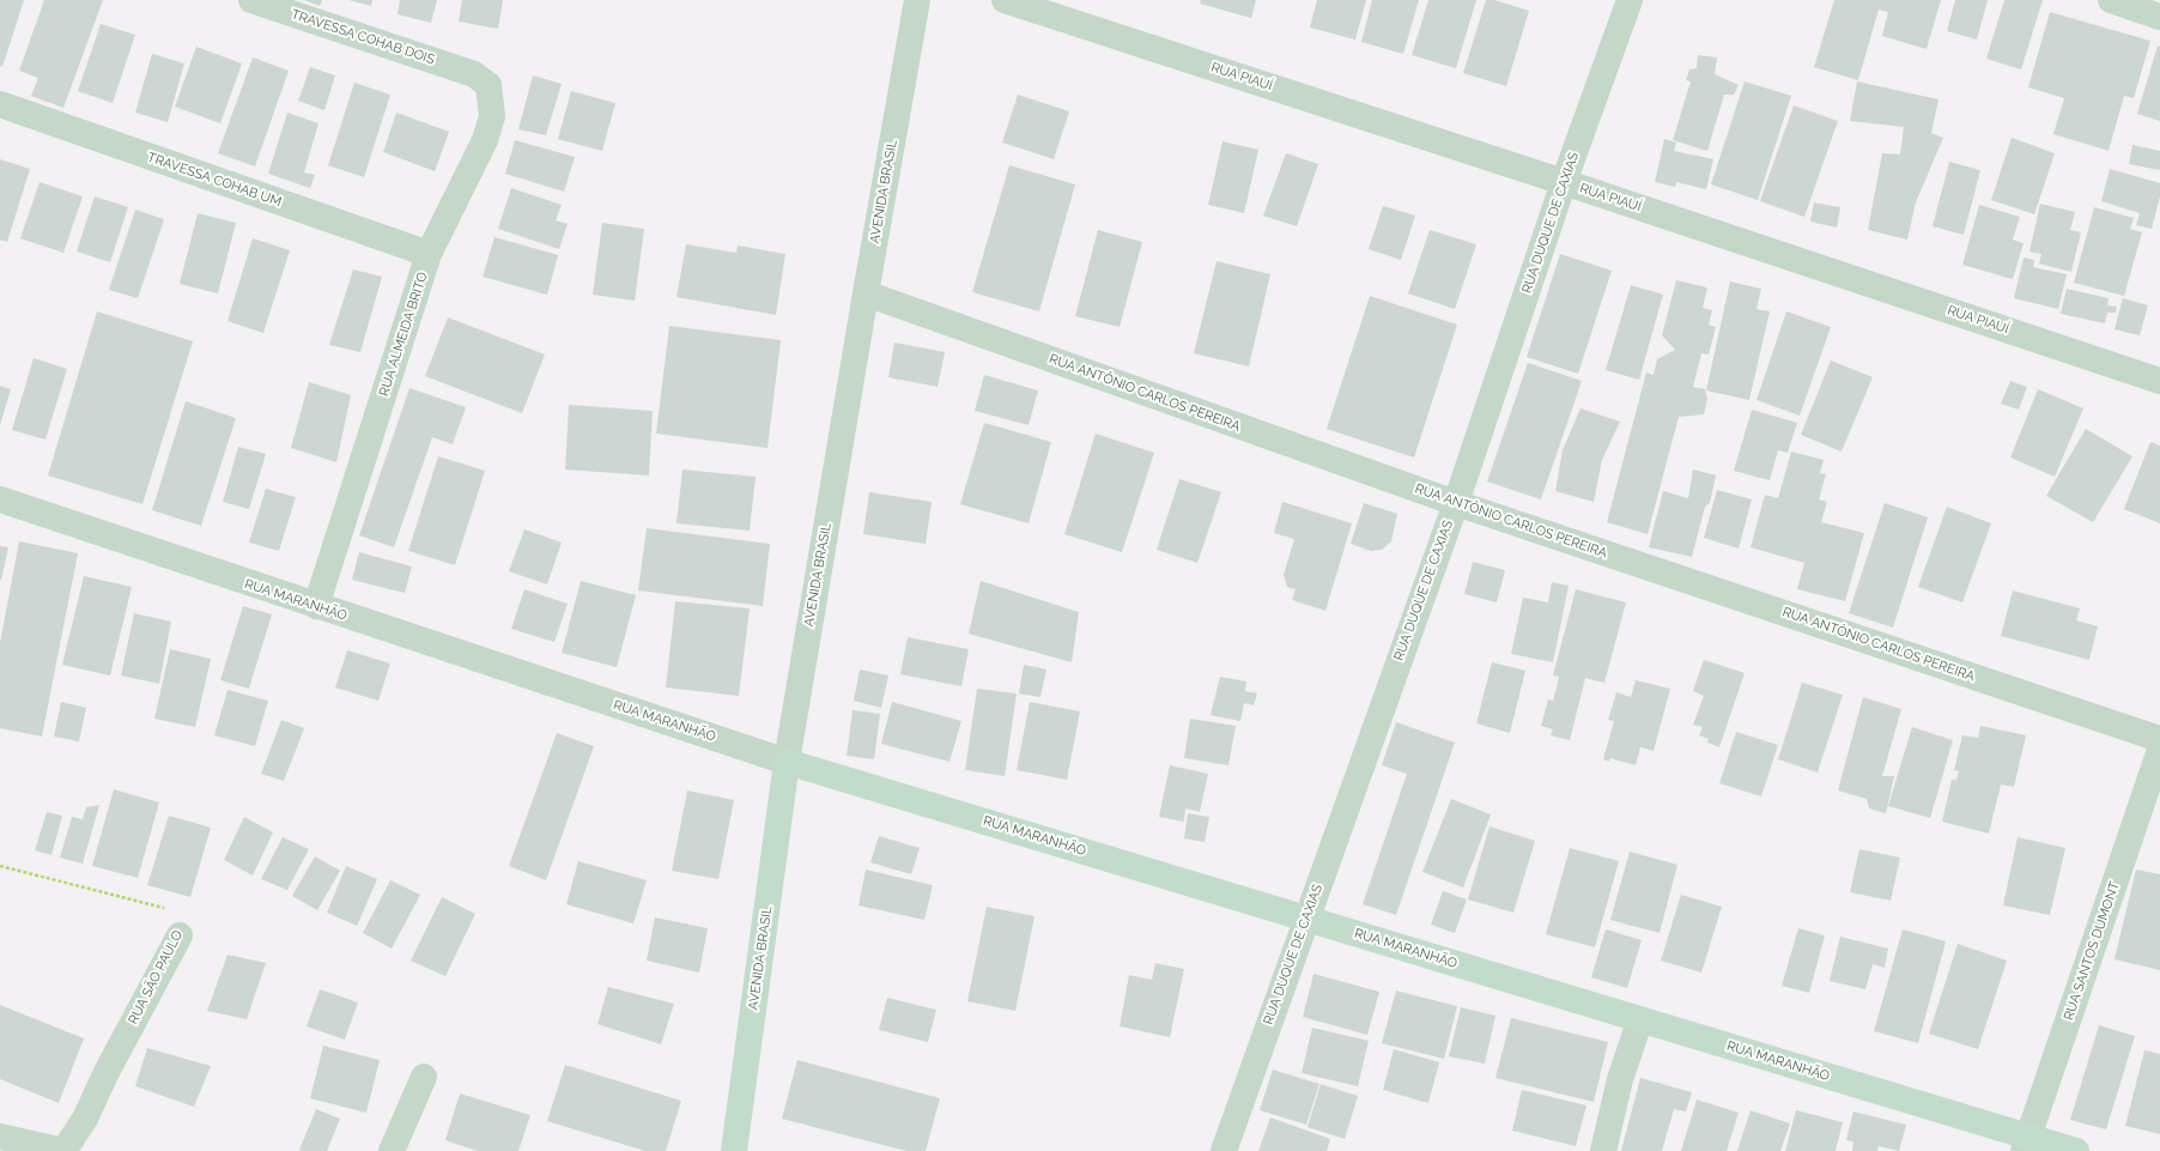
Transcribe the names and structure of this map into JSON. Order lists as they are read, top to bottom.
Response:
{
  "streets": {
    "street": [
      "TRAVESSA COHAB DOIS",
      "RUA PIAUÍ",
      "TRAVESSA COHAB UM",
      "AVENIDA BRASIL",
      "RUA DUQUE DE CAXIAS",
      "RUA ALMEIDA BRITO",
      "RUA ANTÔNIO CARLOS PEREIRA",
      "RUA MARANHÃO",
      "RUA SANTOS DUMONT",
      "RUA SÃO PAULO"
    ]
  },
  "crossings": [
    ["TRAVESSA COHAB DOIS", "RUA ALMEIDA BRITO"],
    ["RUA PIAUÍ", "RUA DUQUE DE CAXIAS"],
    ["TRAVESSA COHAB UM", "RUA ALMEIDA BRITO"],
    ["AVENIDA BRASIL", "RUA ANTÔNIO CARLOS PEREIRA"],
    ["AVENIDA BRASIL", "RUA MARANHÃO"],
    ["RUA DUQUE DE CAXIAS", "RUA ANTÔNIO CARLOS PEREIRA"],
    ["RUA DUQUE DE CAXIAS", "RUA MARANHÃO"],
    ["RUA ALMEIDA BRITO", "RUA MARANHÃO"],
    ["RUA MARANHÃO", "RUA SANTOS DUMONT"]
  ]
}
